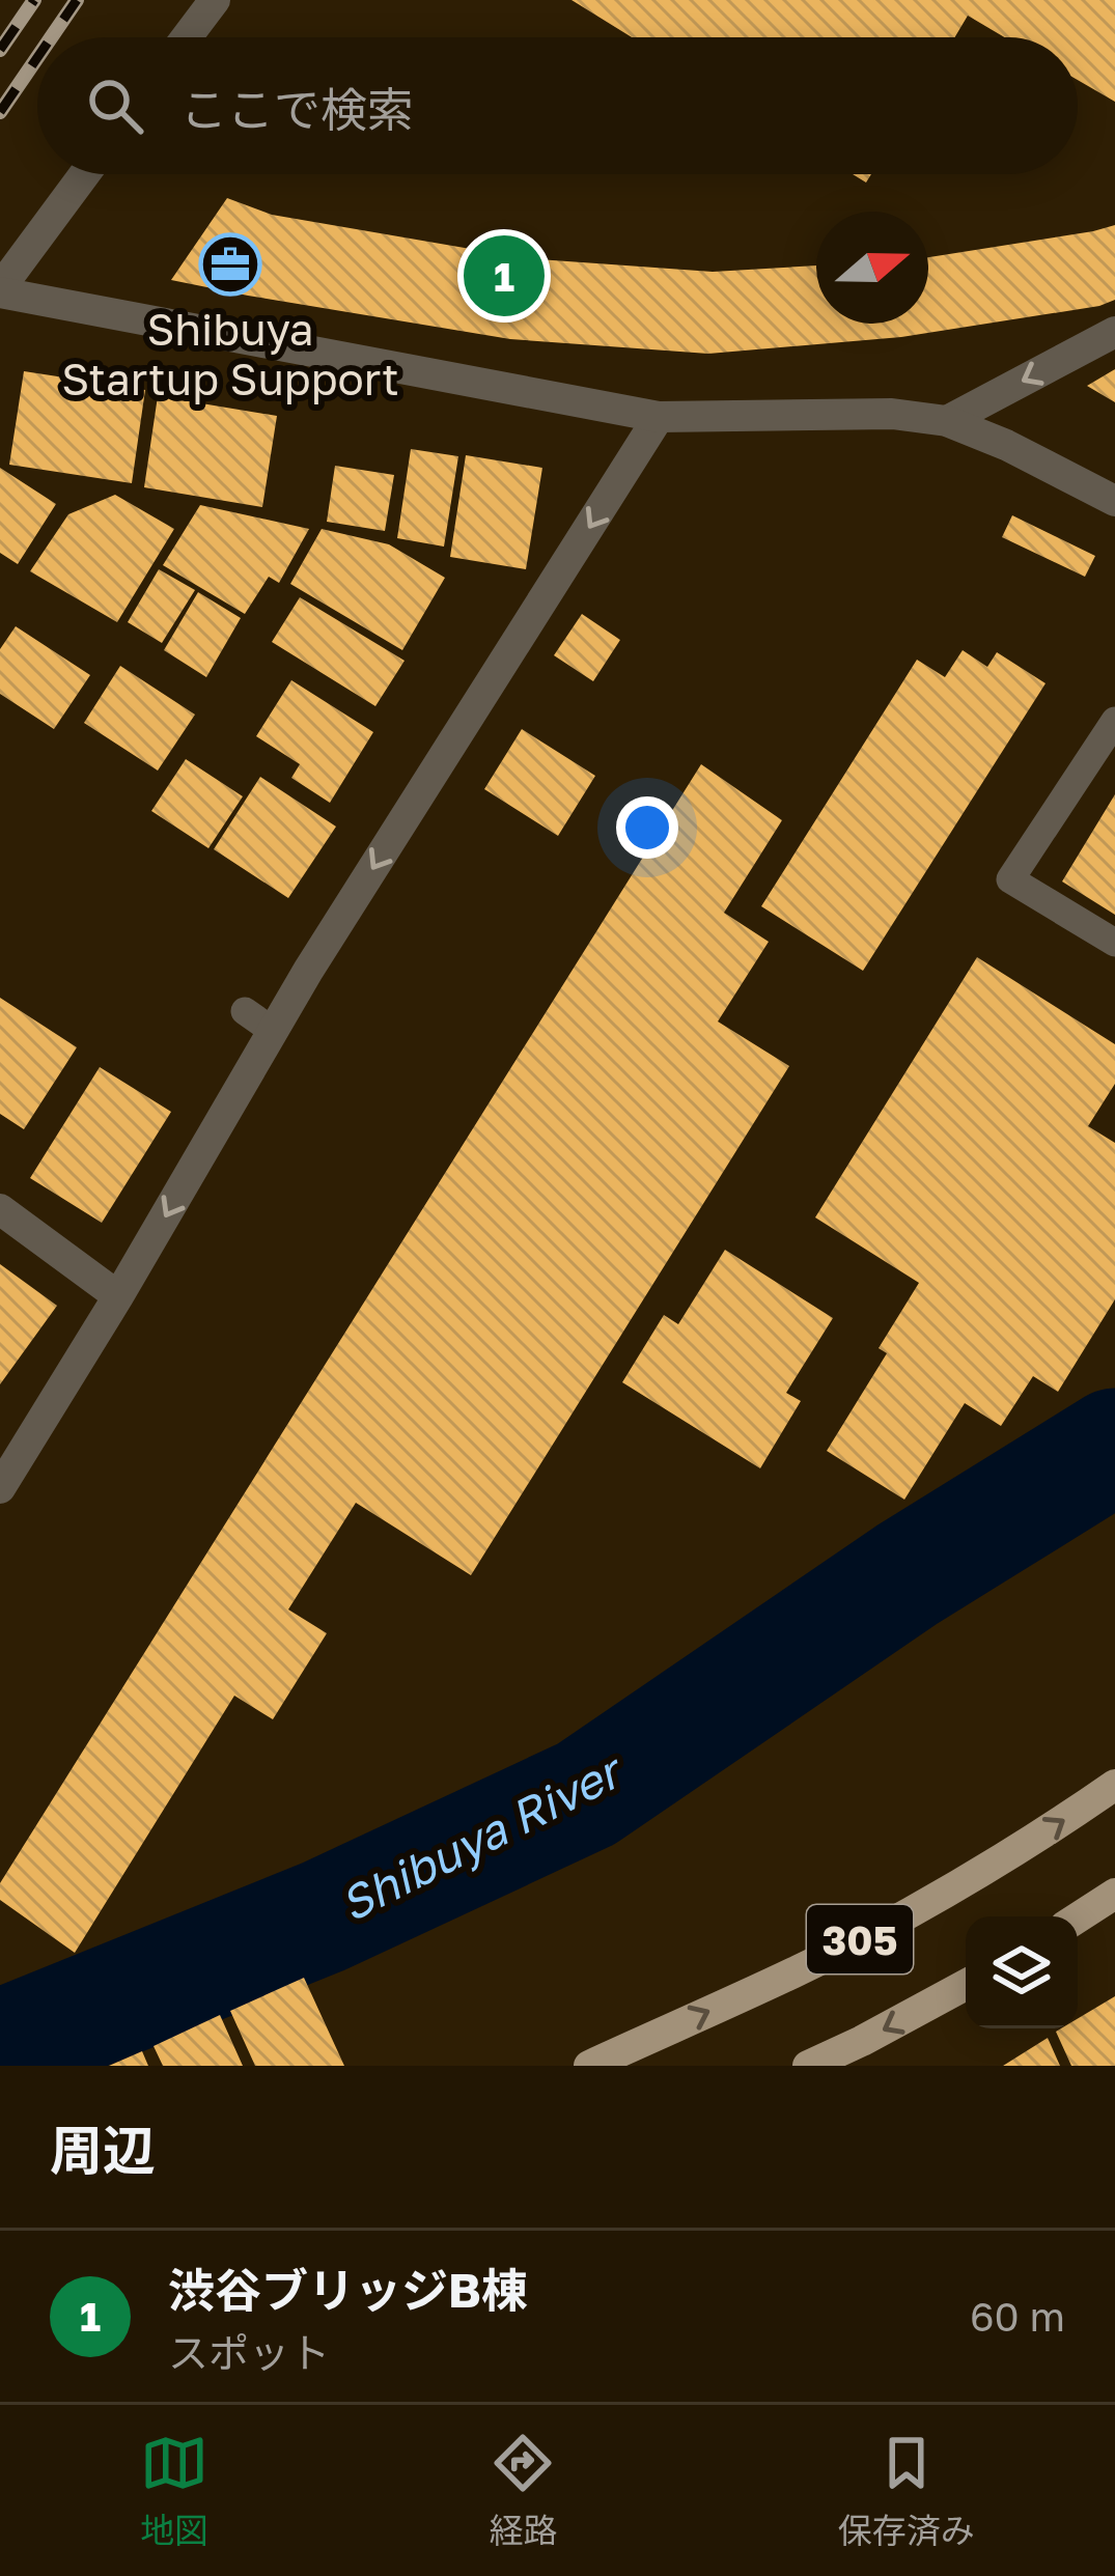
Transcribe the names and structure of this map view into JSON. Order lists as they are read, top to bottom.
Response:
{
  "streets": {
    "main road": ["305"]
  },
  "water": ["Shibuya River"],
  "places": {
    "office": ["Shibuya Startup Support"]
  },
  "north": "right",
  "page": {
    "search": "ここで検索",
    "pins": "1",
    "heading": "周辺",
    "list": [
      {
        "mark": "1",
        "name": "渋谷ブリッジB棟",
        "note": "スポット",
        "value": "60 m"
      }
    ],
    "nav": ["地図", "経路", "保存済み"]
  }
}
